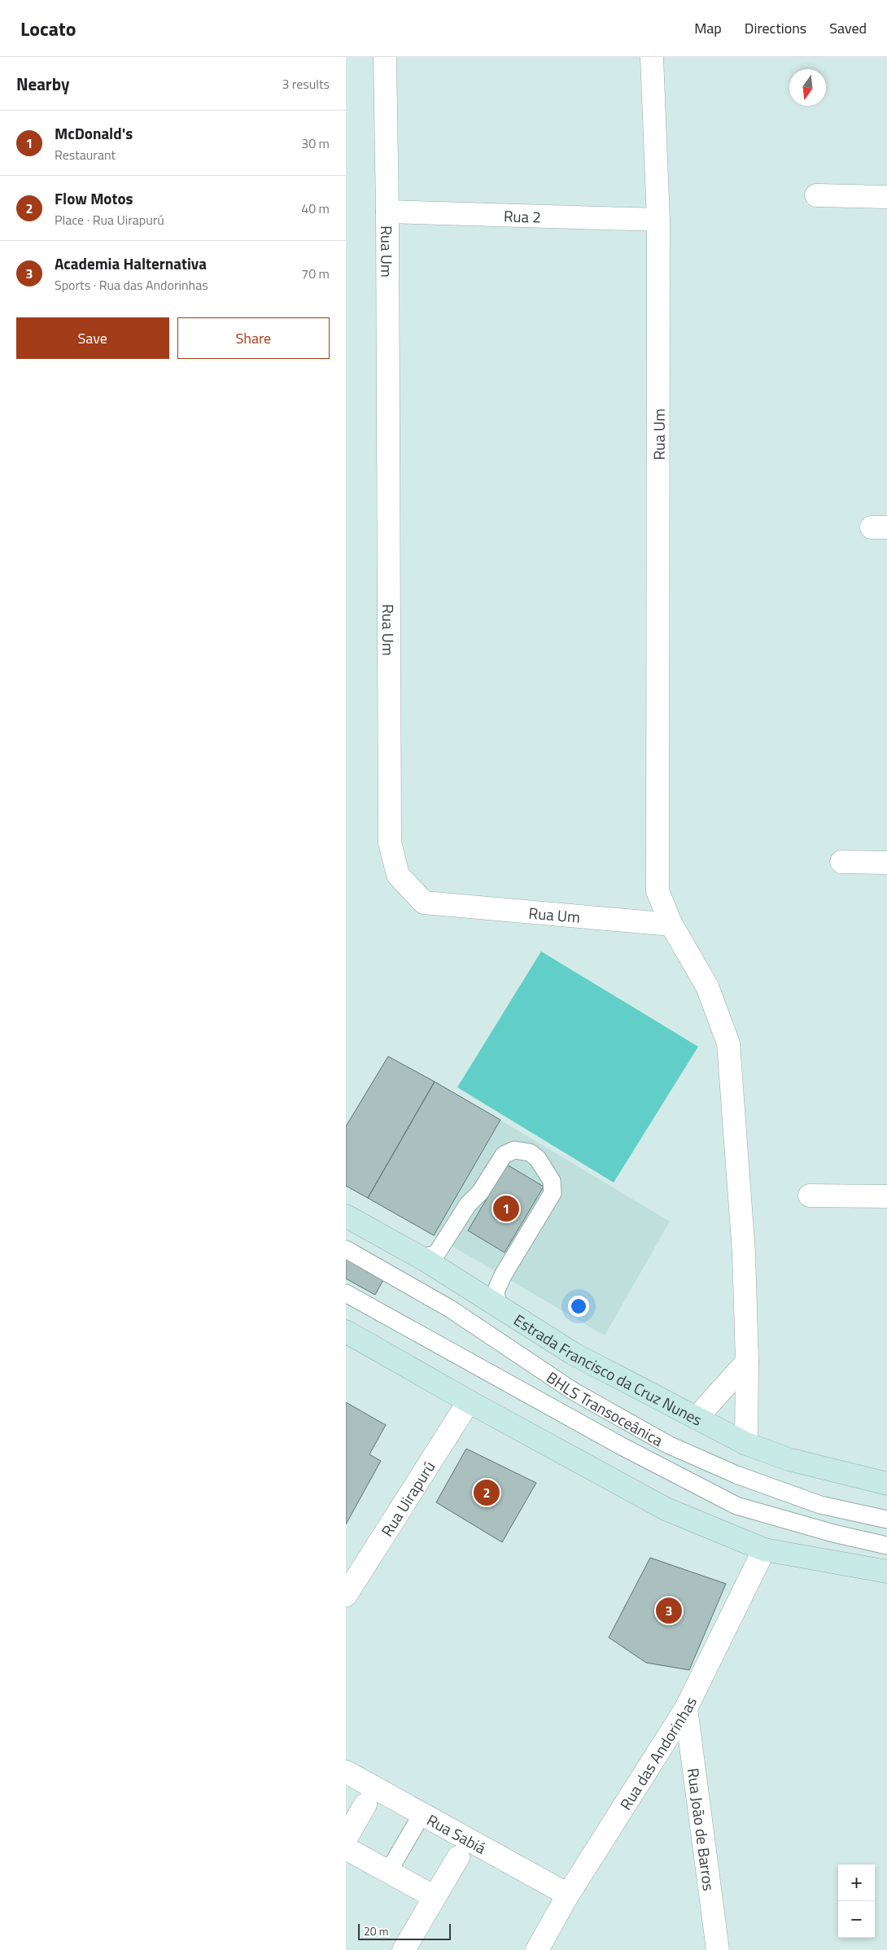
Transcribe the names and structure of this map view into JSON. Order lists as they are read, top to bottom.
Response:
{
  "streets": {
    "main road": ["Estrada Francisco da Cruz Nunes"],
    "street": [
      "Rua 2",
      "Rua Um",
      "Rua Uirapurú",
      "Rua das Andorinhas",
      "Rua João de Barros",
      "Rua Sabiá"
    ],
    "lane": ["BHLS Transoceânica"]
  },
  "crossings": [
    ["Rua 2", "Rua Um"],
    ["Rua das Andorinhas", "Rua João de Barros"],
    ["Rua das Andorinhas", "Rua Sabiá"]
  ],
  "scale_bar": "20 m",
  "north": "bottom",
  "page": {
    "header": "Locato",
    "nav": ["Map", "Directions", "Saved"],
    "heading": ["Nearby", "3 results"],
    "list": [
      {
        "mark": "1",
        "name": "McDonald's",
        "note": "Restaurant",
        "value": "30 m"
      },
      {
        "mark": "2",
        "name": "Flow Motos",
        "note": "Place · Rua Uirapurú",
        "value": "40 m"
      },
      {
        "mark": "3",
        "name": "Academia Halternativa",
        "note": "Sports · Rua das Andorinhas",
        "value": "70 m"
      }
    ],
    "buttons": ["Save", "Share"],
    "pins": ["1", "2", "3"],
    "map_buttons": ["+", "−"],
    "scale": "20 m"
  }
}
